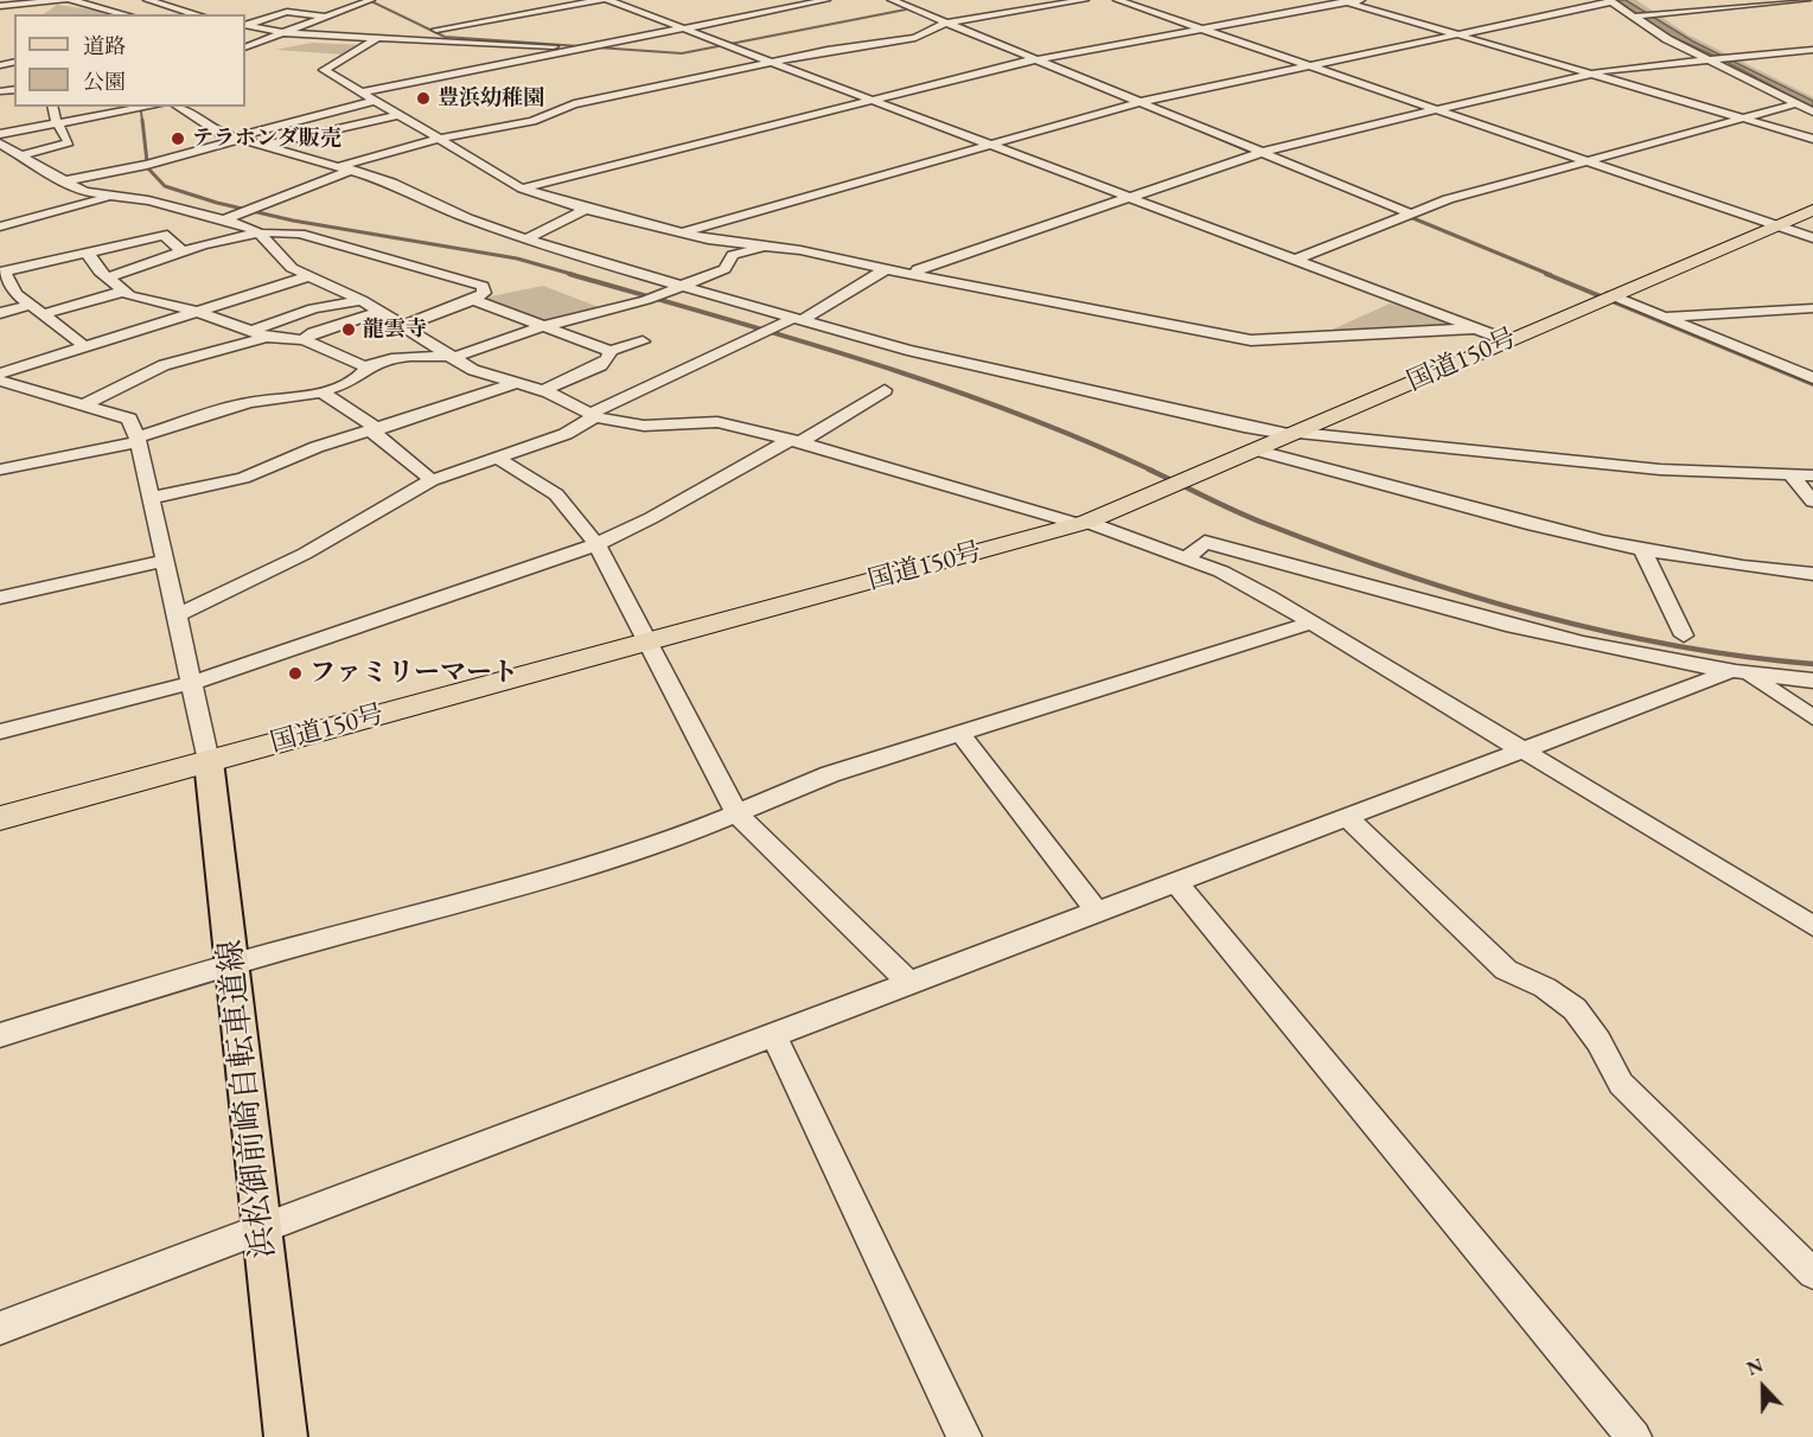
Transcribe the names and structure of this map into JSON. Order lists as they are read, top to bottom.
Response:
{
  "streets": {
    "highway": ["国道150号"],
    "main road": ["浜松御前崎自転車道線"]
  },
  "crossings": [
    ["国道150号", "浜松御前崎自転車道線"]
  ],
  "places": [
    "豊浜幼稚園",
    "テラホンダ販売",
    "龍雲寺",
    "ファミリーマート"
  ],
  "legend": ["道路", "公園"],
  "north": "top"
}
